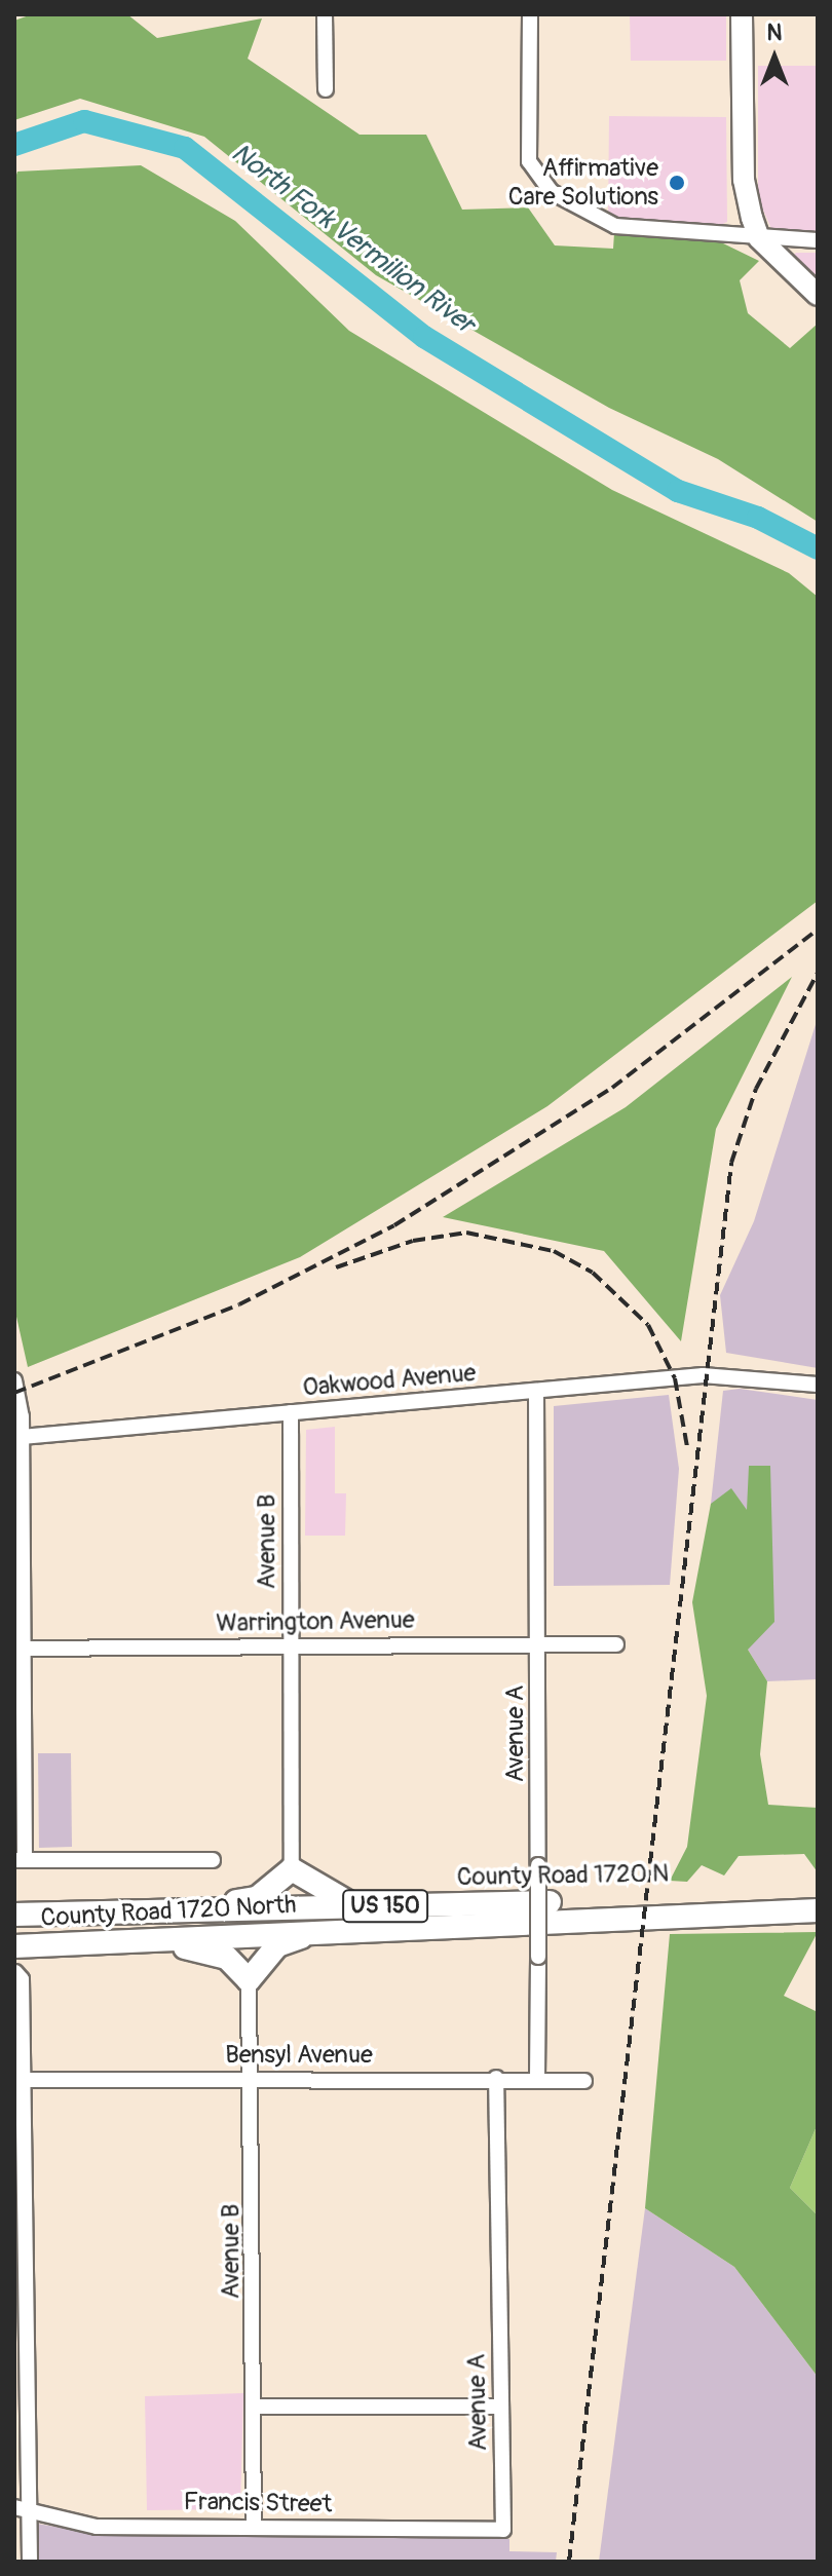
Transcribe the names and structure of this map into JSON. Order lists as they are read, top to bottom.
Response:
{
  "streets": {
    "main road": ["County Road 1720 N", "US 150", "County Road 1720 North"],
    "street": [
      "Oakwood Avenue",
      "Avenue B",
      "Warrington Avenue",
      "Avenue A",
      "Bensyl Avenue",
      "Francis Street"
    ]
  },
  "crossings": [
    ["Oakwood Avenue", "Avenue B"],
    ["Oakwood Avenue", "Avenue A"],
    ["Avenue B", "Warrington Avenue"],
    ["Avenue B", "Bensyl Avenue"],
    ["Avenue B", "Francis Street"],
    ["Warrington Avenue", "Avenue A"],
    ["Avenue A", "Bensyl Avenue"],
    ["Avenue A", "Francis Street"],
    ["County Road 1720 N", "County Road 1720 North"]
  ],
  "water": ["North Fork Vermilion River"],
  "places": ["Affirmative Care Solutions"],
  "north": "top"
}
